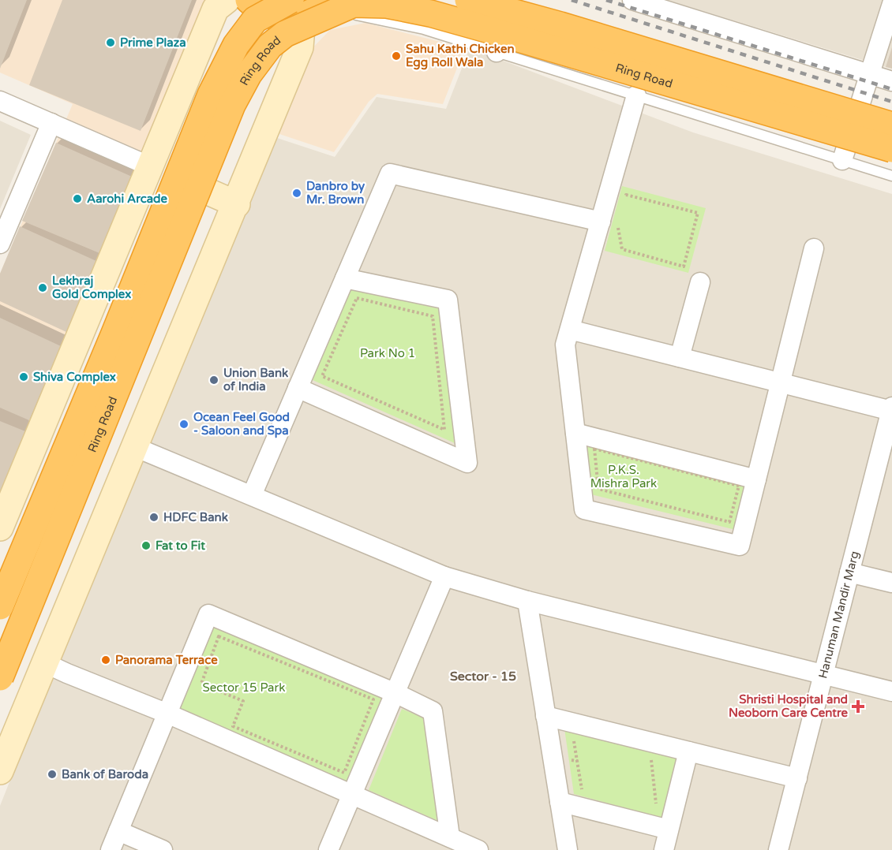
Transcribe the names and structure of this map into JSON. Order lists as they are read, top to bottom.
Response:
{
  "streets": {
    "highway": ["Ring Road"],
    "street": ["Hanuman Mandir Marg"]
  },
  "districts": ["Sector - 15"],
  "parks": ["Park No 1", "P.K.S. Mishra Park", "Sector 15 Park"],
  "places": {
    "other": [
      "Prime Plaza",
      "Sahu Kathi Chicken Egg Roll Wala",
      "Danbro by Mr. Brown",
      "Aarohi Arcade",
      "Lekhraj Gold Complex",
      "Shiva Complex",
      "Union Bank of India",
      "Ocean Feel Good - Saloon and Spa",
      "HDFC Bank",
      "Fat to Fit",
      "Panorama Terrace",
      "Bank of Baroda"
    ],
    "health": ["Shristi Hospital and Neoborn Care Centre"]
  }
}
